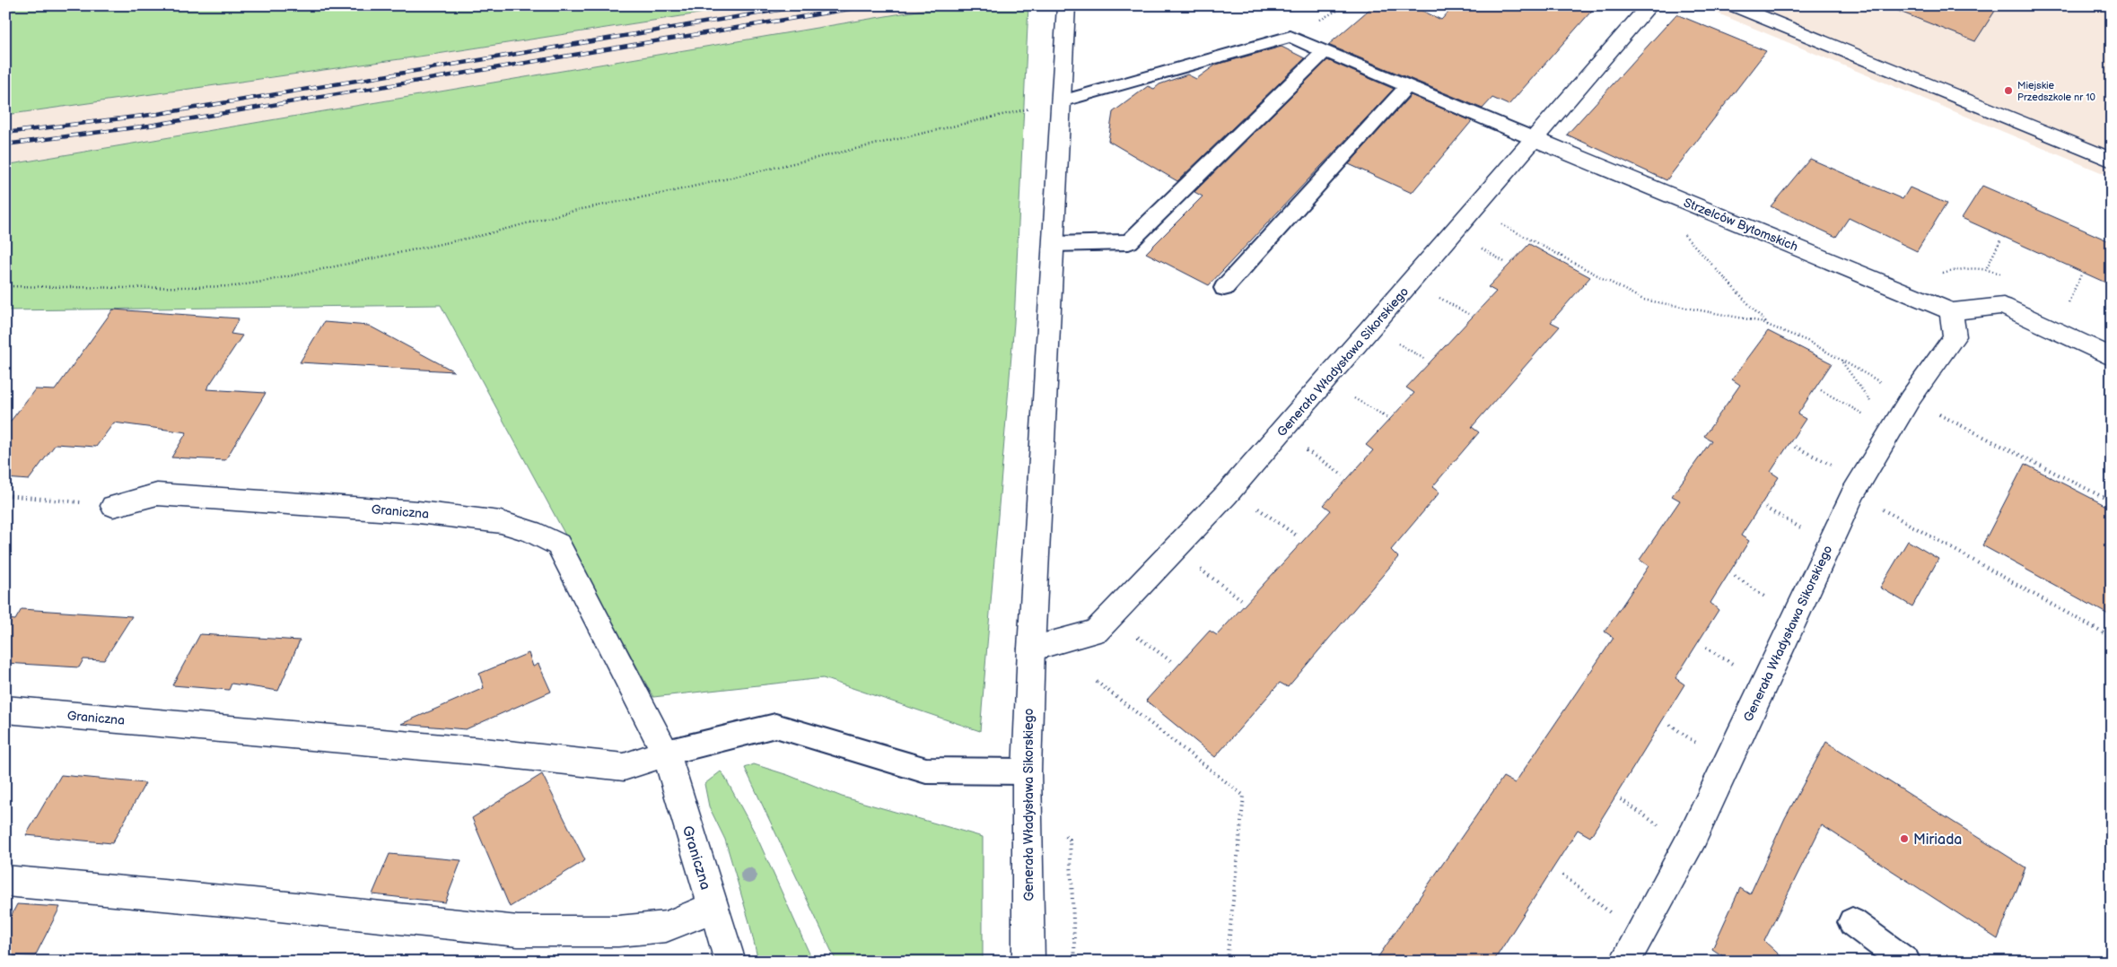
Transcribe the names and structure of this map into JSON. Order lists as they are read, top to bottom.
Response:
{
  "streets": {
    "street": ["Strzelców Bytomskich", "Generała Władysława Sikorskiego", "Graniczna"]
  },
  "crossings": [
    ["Strzelców Bytomskich", "Generała Władysława Sikorskiego"]
  ],
  "places": ["Miejskie Przedszkole nr 10", "Miriada"]
}
